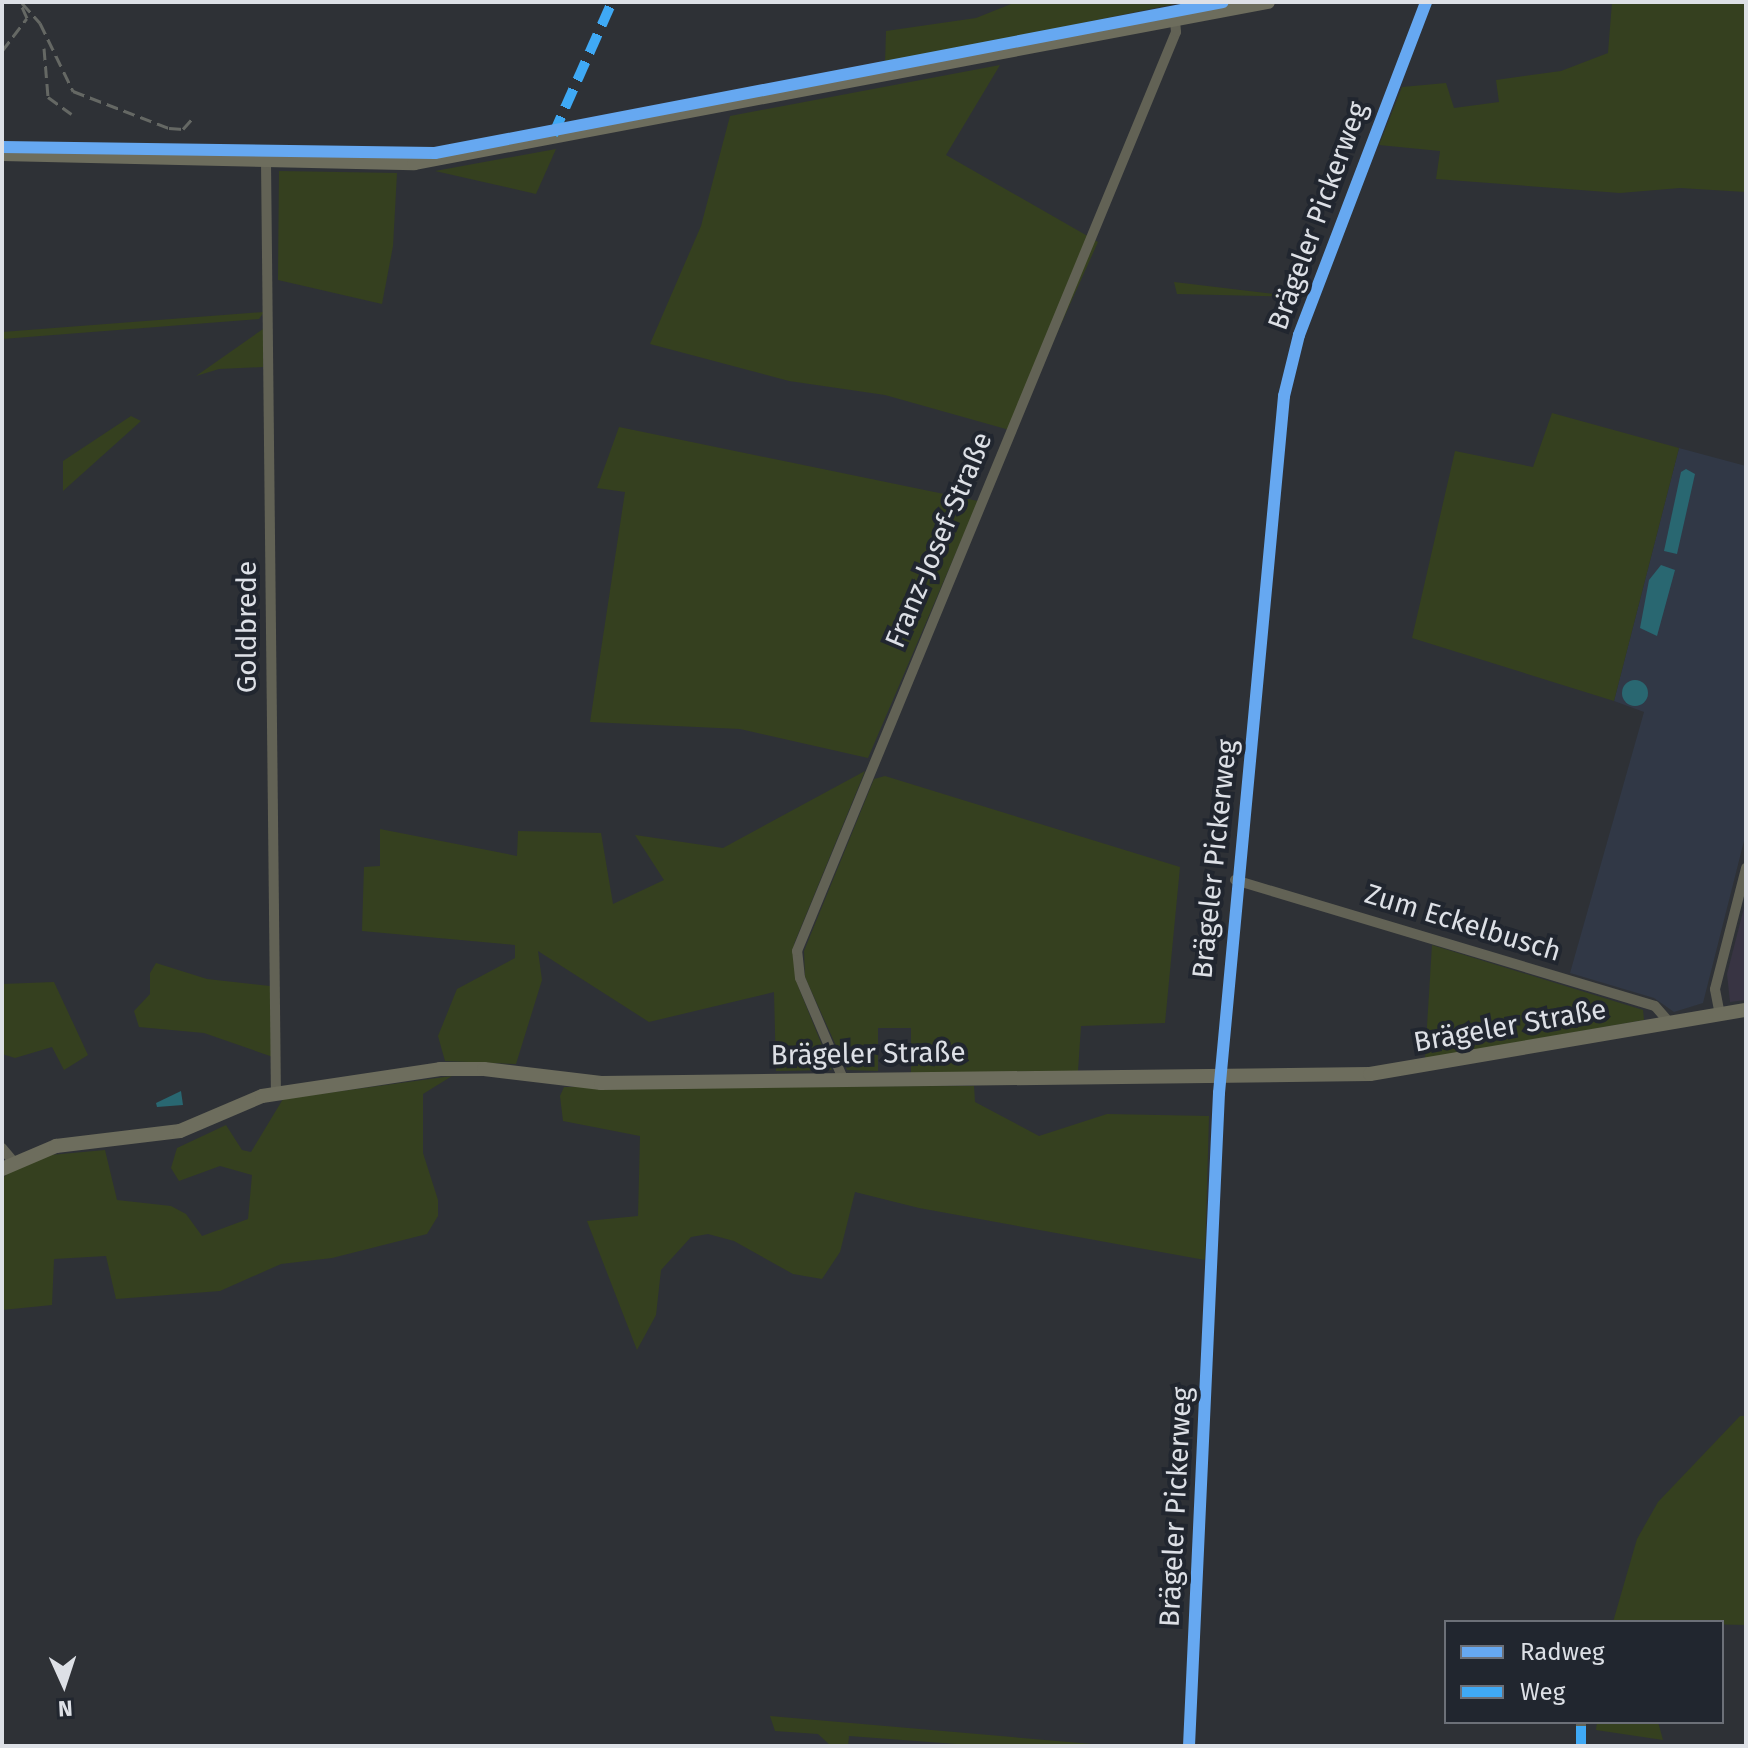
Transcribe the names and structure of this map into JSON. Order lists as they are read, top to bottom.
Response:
{
  "streets": {
    "street": [
      "Brägeler Pickerweg",
      "Franz-Josef-Straße",
      "Goldbrede",
      "Zum Eckelbusch",
      "Brägeler Straße"
    ]
  },
  "crossings": [
    ["Brägeler Pickerweg", "Zum Eckelbusch"],
    ["Brägeler Pickerweg", "Brägeler Straße"],
    ["Franz-Josef-Straße", "Brägeler Straße"],
    ["Goldbrede", "Brägeler Straße"],
    ["Zum Eckelbusch", "Brägeler Straße"]
  ],
  "legend": ["Radweg", "Weg"],
  "north": "bottom"
}
